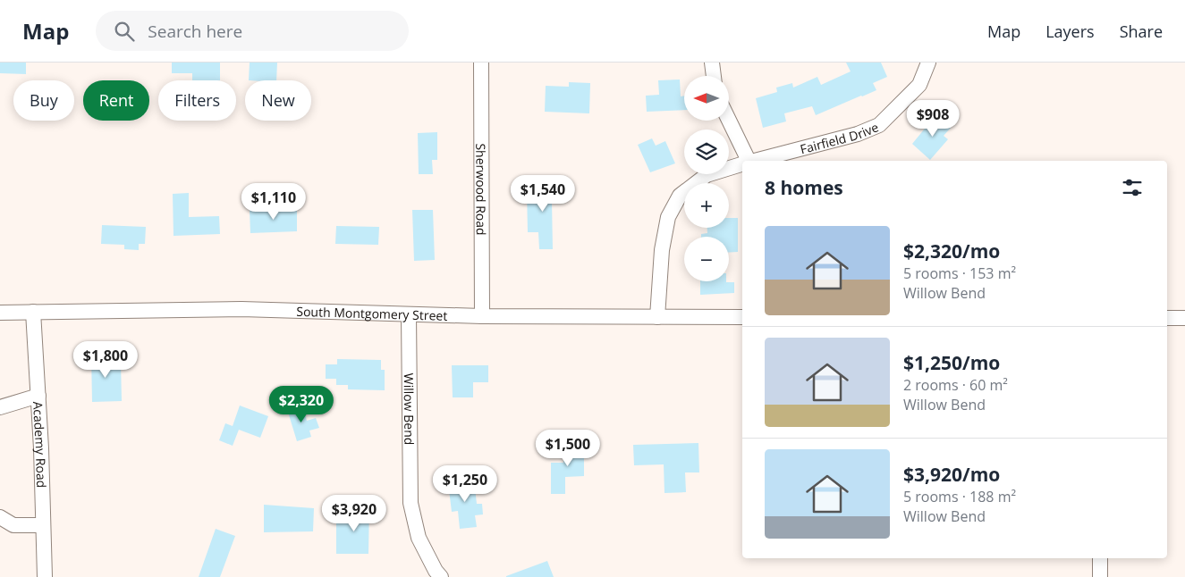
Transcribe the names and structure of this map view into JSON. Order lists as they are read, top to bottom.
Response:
{
  "streets": {
    "street": [
      "Fairfield Drive",
      "Sherwood Road",
      "South Montgomery Street",
      "Willow Bend",
      "Academy Road"
    ]
  },
  "crossings": [
    ["Fairfield Drive", "South Montgomery Street"],
    ["Sherwood Road", "South Montgomery Street"],
    ["South Montgomery Street", "Willow Bend"],
    ["South Montgomery Street", "Academy Road"]
  ],
  "north": "left",
  "page": {
    "header": "Map",
    "search": "Search here",
    "nav": ["Map", "Layers", "Share"],
    "map_buttons": ["+", "−"],
    "chip": [
      "Buy",
      "Rent",
      "Filters",
      "New"
    ],
    "price": [
      "$908",
      "$1,540",
      "$1,110",
      "$1,800",
      "$2,320",
      "$1,500",
      "$1,250",
      "$3,920"
    ],
    "heading": "8 homes",
    "list": [
      {
        "name": "$2,320/mo",
        "note": "5 rooms · 153 m² · Willow Bend"
      },
      {
        "name": "$1,250/mo",
        "note": "2 rooms · 60 m² · Willow Bend"
      },
      {
        "name": "$3,920/mo",
        "note": "5 rooms · 188 m² · Willow Bend"
      }
    ]
  }
}
